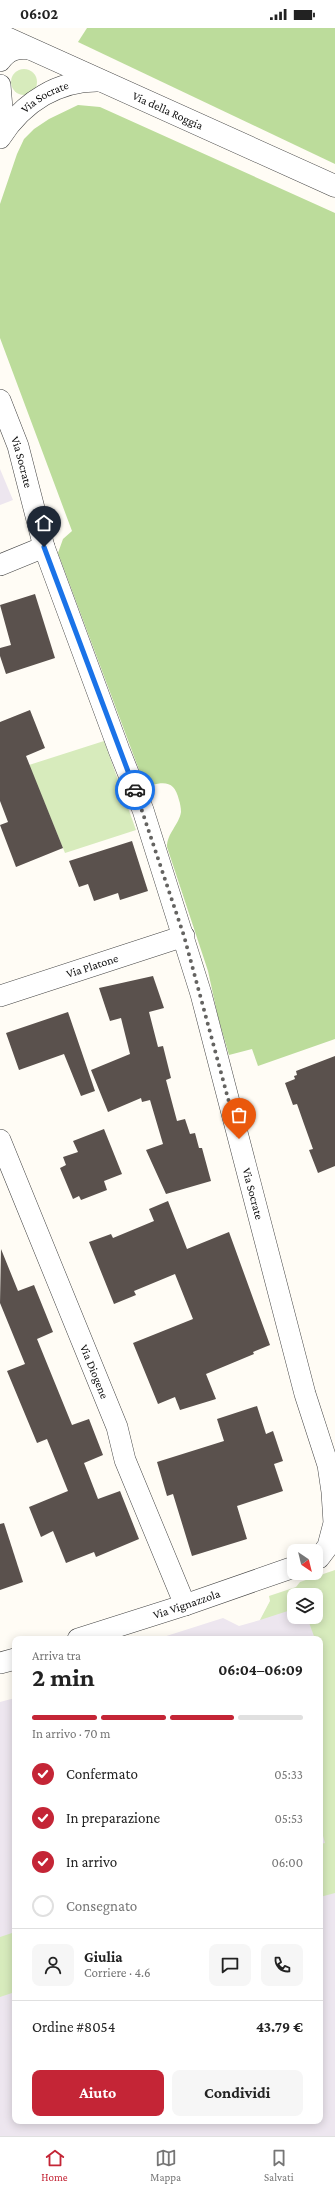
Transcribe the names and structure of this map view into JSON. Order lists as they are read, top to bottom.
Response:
{
  "streets": {
    "street": [
      "Via Socrate",
      "Via della Roggia",
      "Via Platone",
      "Via Diogene",
      "Via Vignazzola"
    ]
  },
  "crossings": [
    ["Via Socrate", "Via della Roggia"],
    ["Via Socrate", "Via Platone"],
    ["Via Diogene", "Via Vignazzola"]
  ],
  "north": "bottom right",
  "page": {
    "status": "06:02",
    "heading": ["2 min", "Arriva tra", "06:04–06:09"],
    "panel": [
      "Giulia",
      "Corriere · 4.6",
      "Ordine #8054",
      "43.79 €"
    ],
    "bar": "In arrivo · 70 m",
    "list": [
      ["Confermato", "05:33"],
      ["In preparazione", "05:53"],
      ["In arrivo", "06:00"],
      "Consegnato"
    ],
    "buttons": ["Aiuto", "Condividi"],
    "tabs": ["Home", "Mappa", "Salvati"]
  }
}
